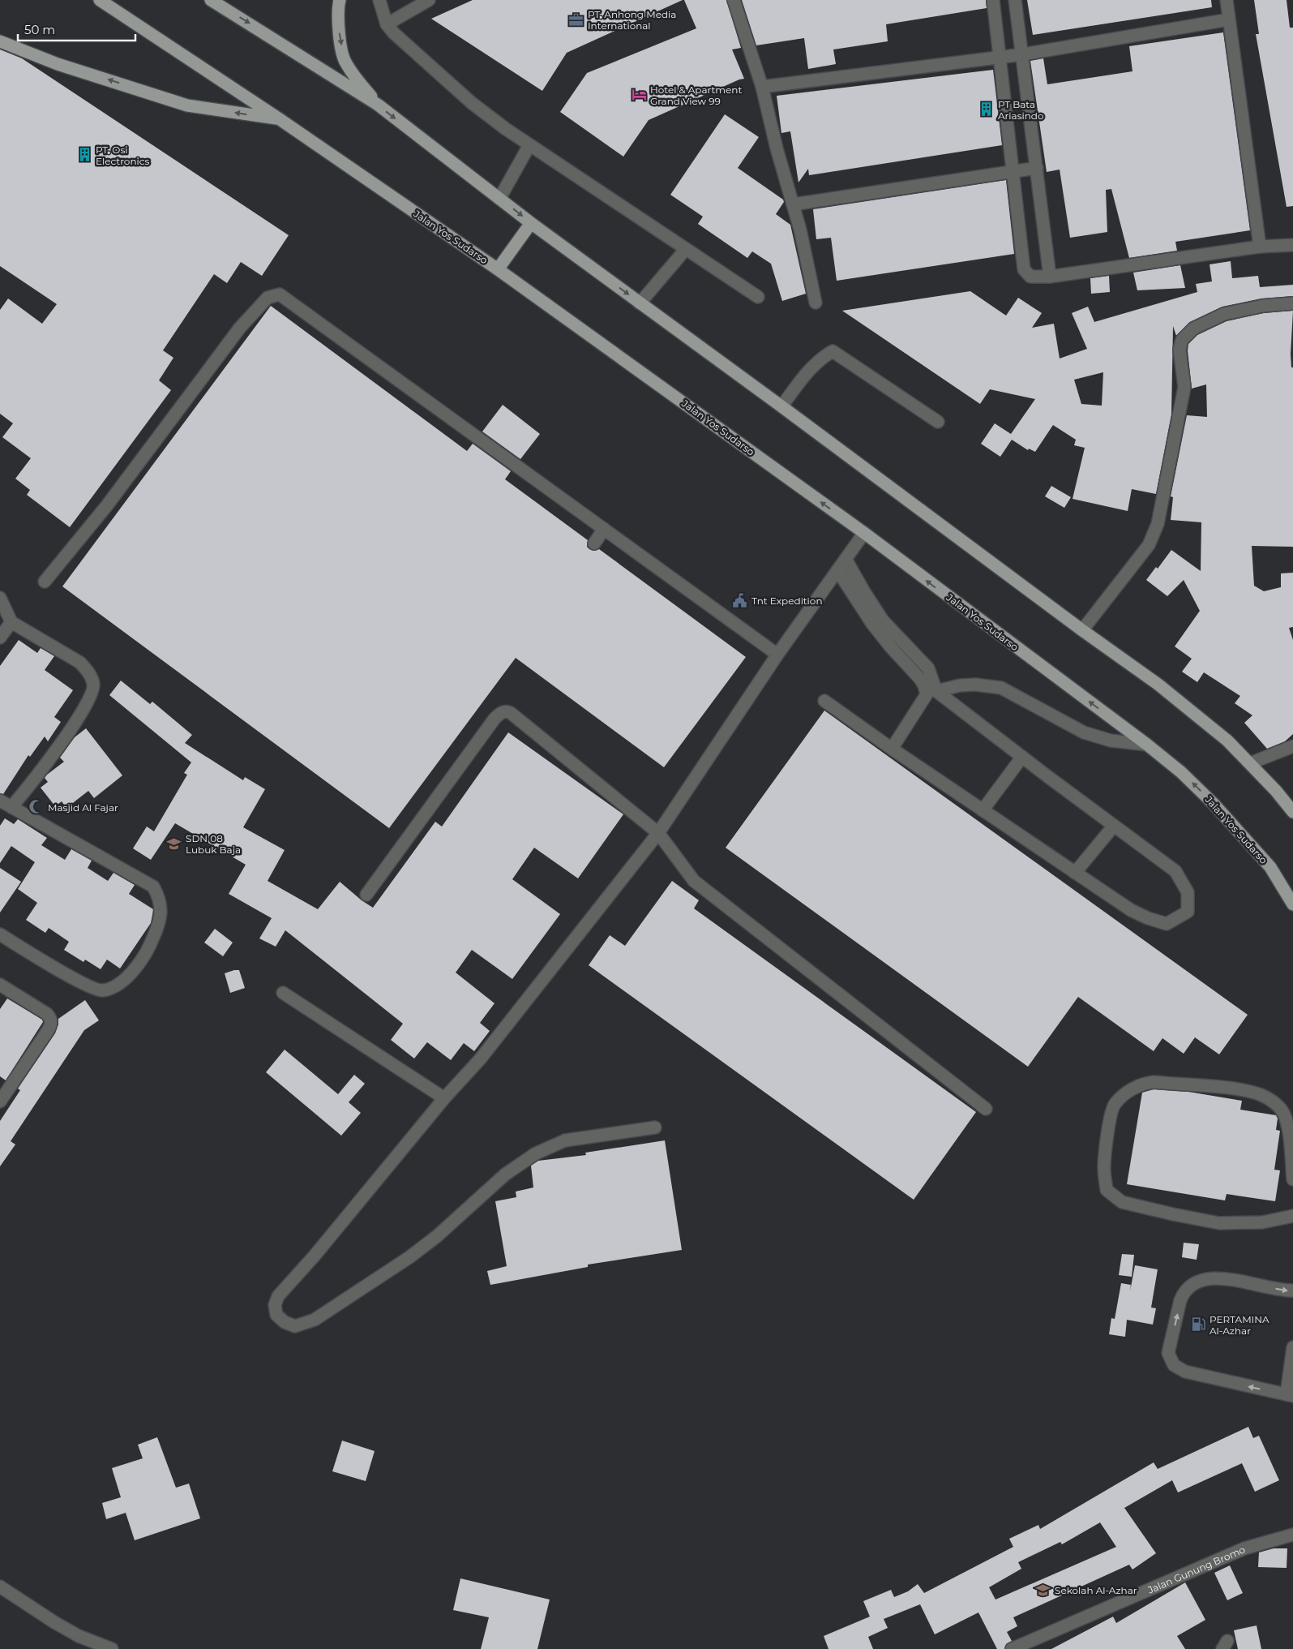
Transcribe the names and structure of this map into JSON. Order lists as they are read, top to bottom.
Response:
{
  "streets": {
    "main road": ["Jalan Yos Sudarso"],
    "street": ["Jalan Gunung Bromo"]
  },
  "places": {
    "office": ["PT. Anhong Media International"],
    "hotel": ["Hotel & Apartment Grand View 99"],
    "building": ["PT Bata Ariasindo", "PT. Osi Electronics"],
    "public building": ["Tnt Expedition"],
    "mosque": ["Masjid Al Fajar"],
    "school or university": ["SDN 08 Lubuk Baja", "Sekolah Al-Azhar"],
    "fuel station": ["PERTAMINA Al-Azhar"]
  },
  "scale_bar": "50 m"
}
